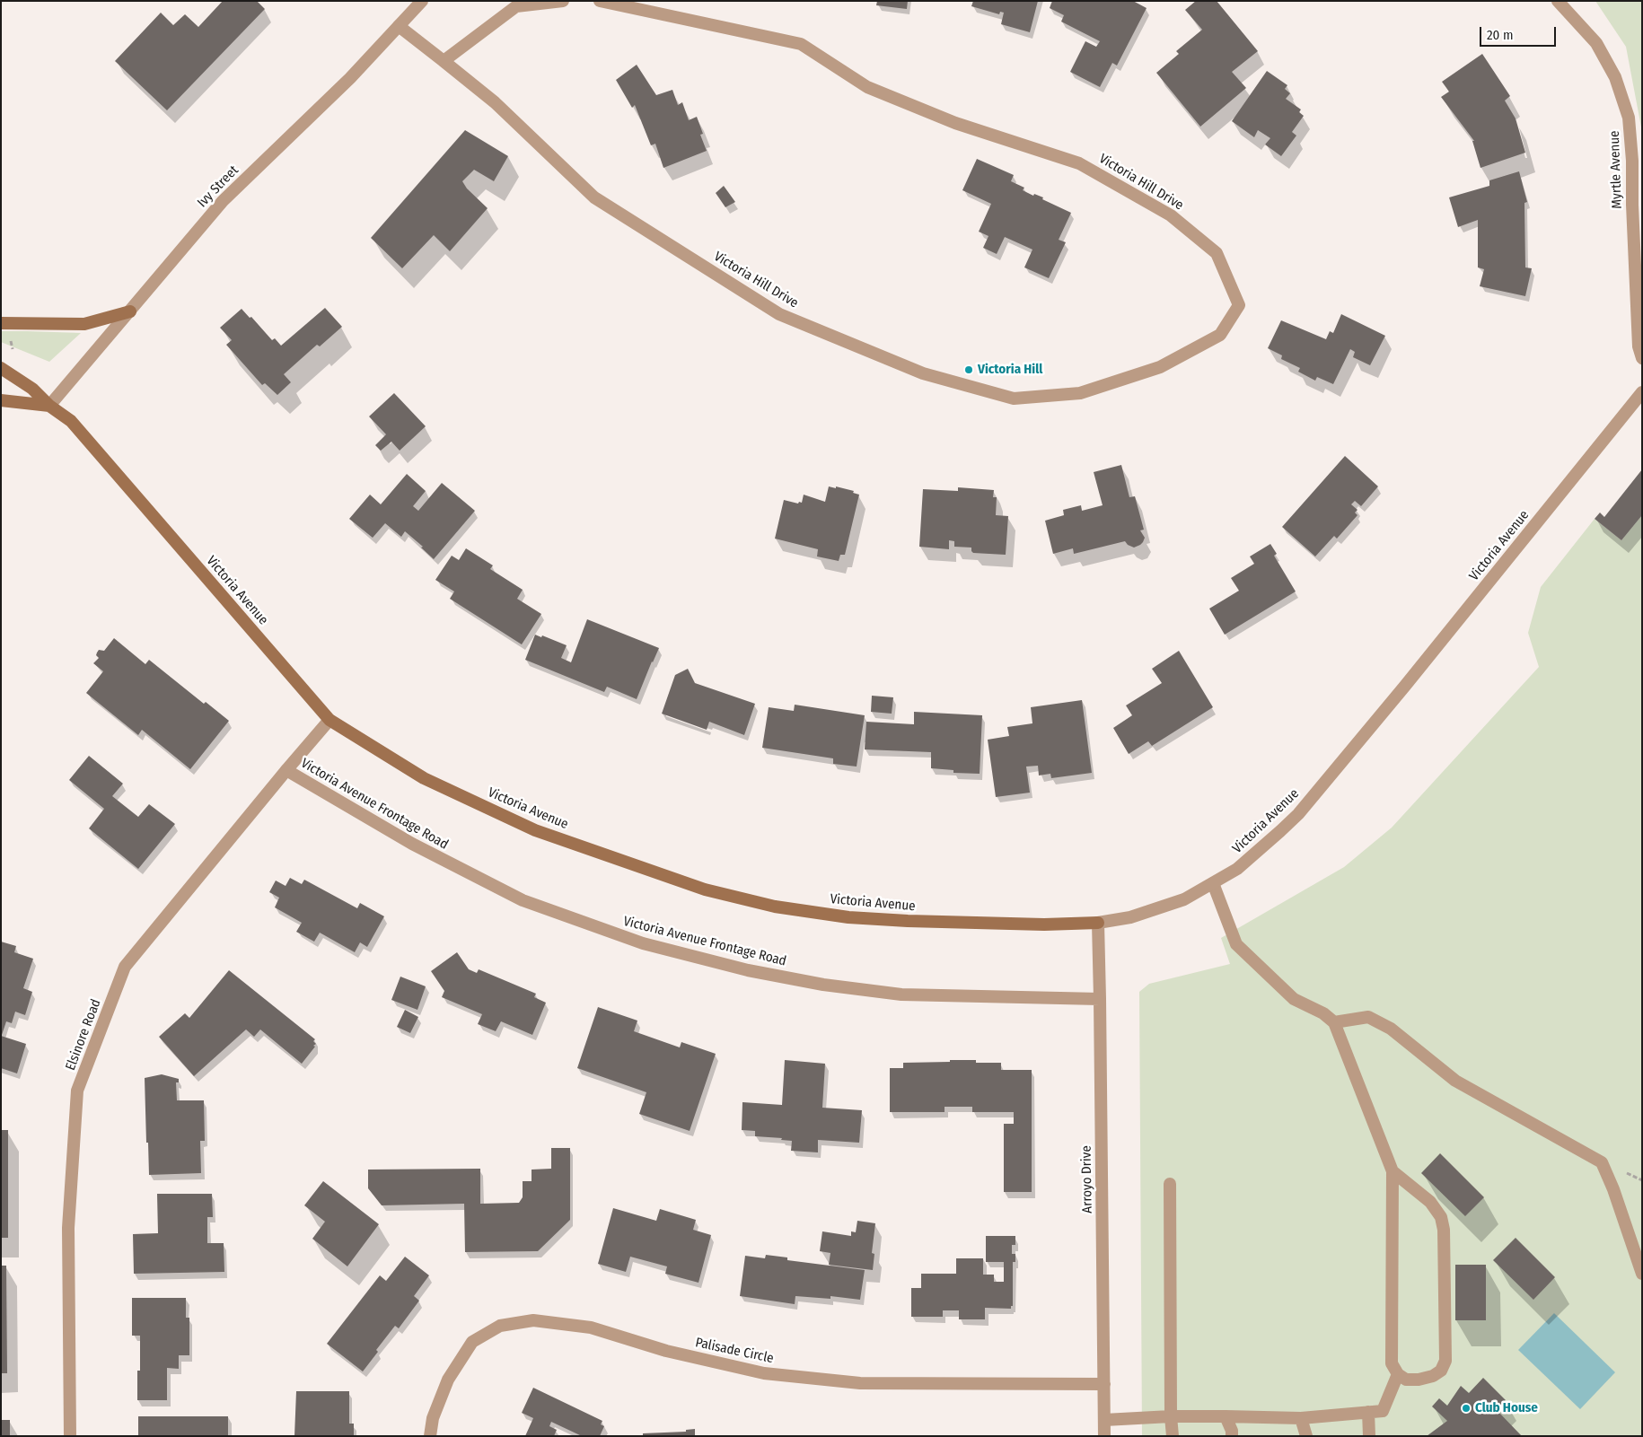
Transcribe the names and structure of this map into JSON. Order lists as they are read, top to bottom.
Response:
{
  "streets": {
    "main road": ["Victoria Avenue"],
    "street": [
      "Myrtle Avenue",
      "Victoria Hill Drive",
      "Ivy Street",
      "Victoria Avenue Frontage Road",
      "Elsinore Road",
      "Arroyo Drive",
      "Palisade Circle"
    ]
  },
  "crossings": [
    ["Victoria Hill Drive", "Ivy Street"],
    ["Ivy Street", "Victoria Avenue"],
    ["Victoria Avenue", "Elsinore Road"],
    ["Victoria Avenue", "Arroyo Drive"],
    ["Victoria Avenue Frontage Road", "Elsinore Road"],
    ["Victoria Avenue Frontage Road", "Arroyo Drive"],
    ["Arroyo Drive", "Palisade Circle"]
  ],
  "places": ["Victoria Hill", "Club House"],
  "scale_bar": "20 m"
}
